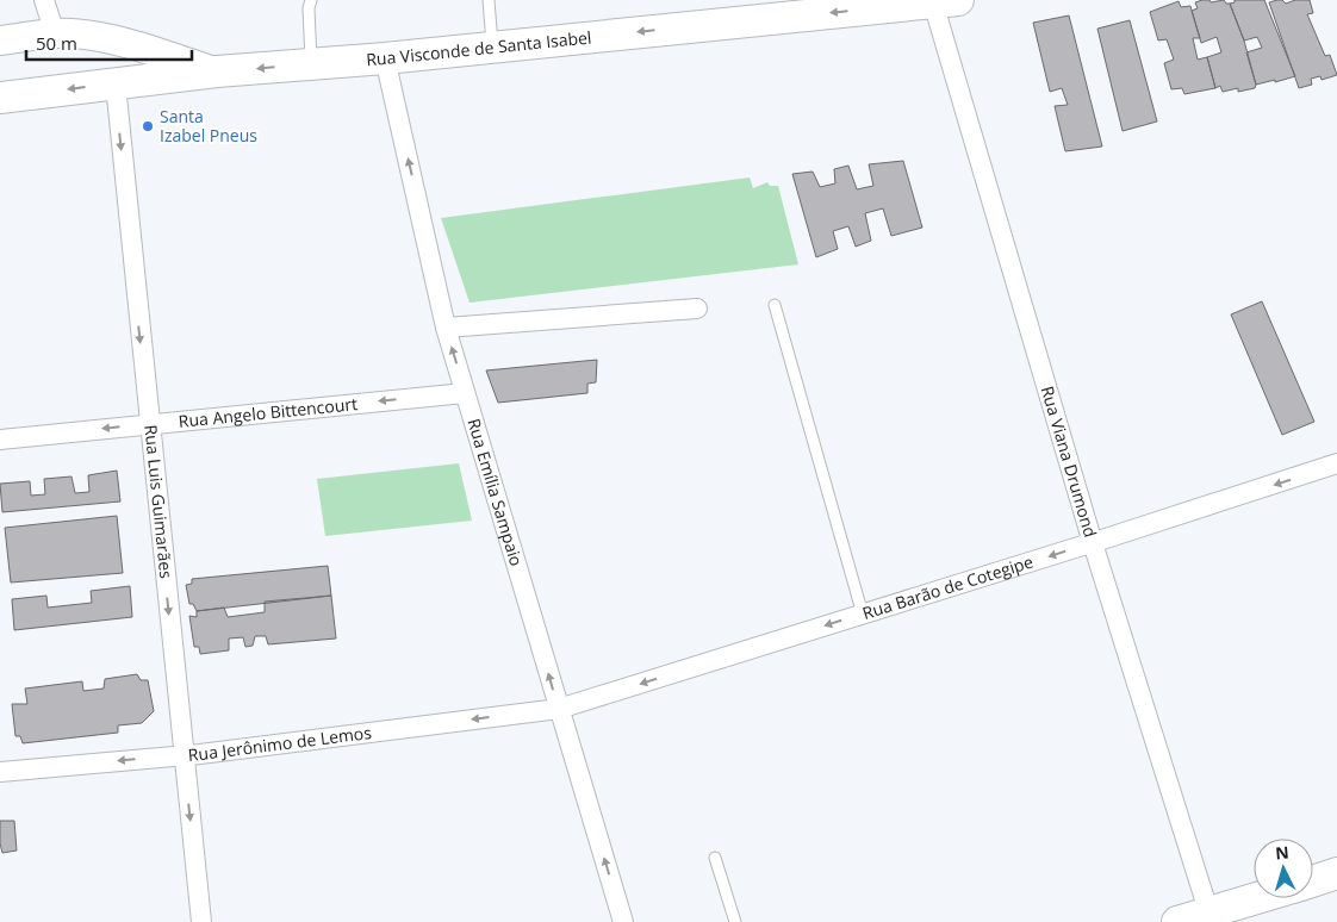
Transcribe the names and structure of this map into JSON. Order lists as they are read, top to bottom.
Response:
{
  "streets": {
    "main road": ["Rua Visconde de Santa Isabel"],
    "street": [
      "Rua Angelo Bittencourt",
      "Rua Viana Drumond",
      "Rua Emília Sampaio",
      "Rua Luis Guimarães",
      "Rua Barão de Cotegipe",
      "Rua Jerônimo de Lemos"
    ]
  },
  "crossings": [
    ["Rua Visconde de Santa Isabel", "Rua Viana Drumond"],
    ["Rua Visconde de Santa Isabel", "Rua Emília Sampaio"],
    ["Rua Visconde de Santa Isabel", "Rua Luis Guimarães"],
    ["Rua Angelo Bittencourt", "Rua Emília Sampaio"],
    ["Rua Angelo Bittencourt", "Rua Luis Guimarães"],
    ["Rua Viana Drumond", "Rua Barão de Cotegipe"],
    ["Rua Emília Sampaio", "Rua Barão de Cotegipe"],
    ["Rua Emília Sampaio", "Rua Jerônimo de Lemos"],
    ["Rua Luis Guimarães", "Rua Jerônimo de Lemos"],
    ["Rua Barão de Cotegipe", "Rua Jerônimo de Lemos"]
  ],
  "one_way": [
    "Rua Visconde de Santa Isabel",
    "Rua Angelo Bittencourt",
    "Rua Emília Sampaio",
    "Rua Luis Guimarães",
    "Rua Barão de Cotegipe",
    "Rua Jerônimo de Lemos"
  ],
  "places": ["Santa Izabel Pneus"],
  "scale_bar": "50 m",
  "north": "top"
}
